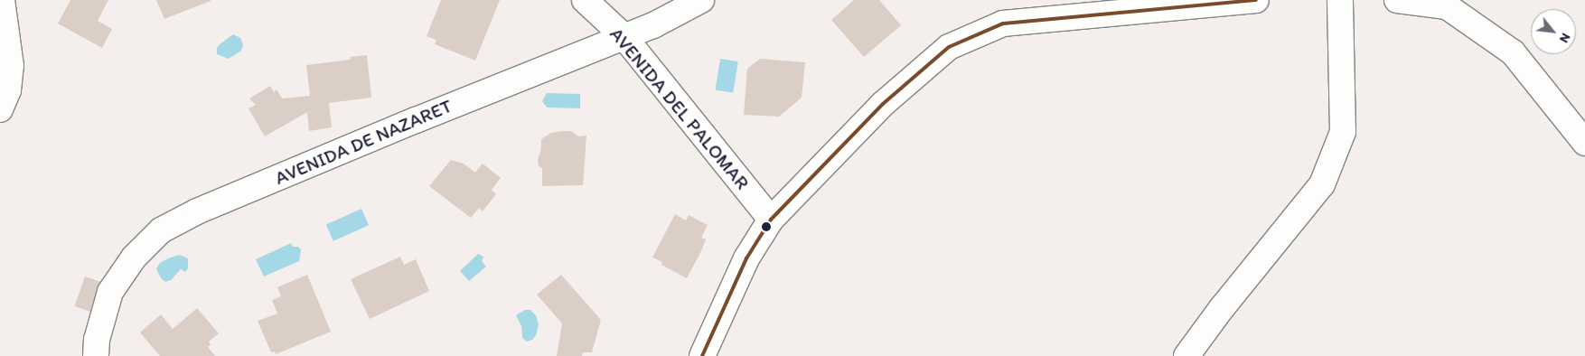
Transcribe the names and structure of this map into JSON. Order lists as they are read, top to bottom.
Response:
{
  "streets": {
    "street": ["AVENIDA DEL PALOMAR", "AVENIDA DE NAZARET"]
  },
  "crossings": [
    ["AVENIDA DEL PALOMAR", "AVENIDA DE NAZARET"]
  ],
  "north": "bottom right"
}
